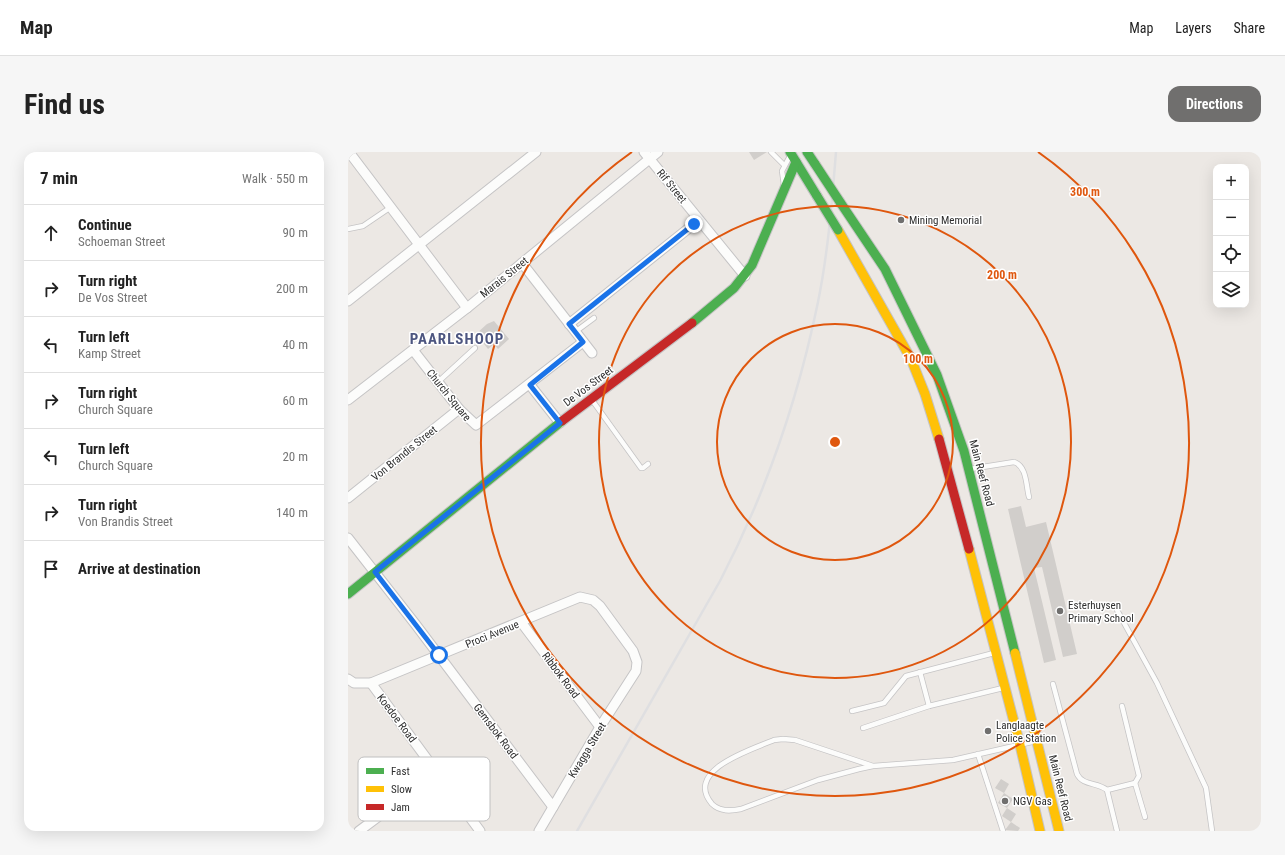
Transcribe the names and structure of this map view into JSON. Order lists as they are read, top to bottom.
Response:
{
  "streets": {
    "main road": ["De Vos Street", "Main Reef Road"],
    "street": [
      "Rif Street",
      "Marais Street",
      "Church Square",
      "Von Brandis Street",
      "Proci Avenue",
      "Ribbok Road",
      "Koedoe Road",
      "Gemsbok Road",
      "Kwagga Street"
    ]
  },
  "crossings": [
    ["Rif Street", "Marais Street"],
    ["Rif Street", "De Vos Street"],
    ["Marais Street", "Church Square"],
    ["De Vos Street", "Gemsbok Road"],
    ["Church Square", "Von Brandis Street"],
    ["Proci Avenue", "Ribbok Road"],
    ["Proci Avenue", "Koedoe Road"],
    ["Proci Avenue", "Gemsbok Road"],
    ["Proci Avenue", "Kwagga Street"],
    ["Ribbok Road", "Kwagga Street"],
    ["Gemsbok Road", "Kwagga Street"]
  ],
  "districts": ["PAARLSHOOP"],
  "places": [
    "Mining Memorial",
    "Esterhuysen Primary School",
    "Langlaagte Police Station",
    "NGV Gas"
  ],
  "legend": ["Fast", "Slow", "Jam"],
  "page": {
    "header": "Map",
    "nav": ["Map", "Layers", "Share"],
    "buttons": "Directions",
    "title": "Find us",
    "heading": ["7 min", "Walk · 550 m"],
    "map_buttons": ["+", "−"],
    "list": [
      ["Continue", "Schoeman Street", "90 m"],
      ["Turn right", "De Vos Street", "200 m"],
      ["Turn left", "Kamp Street", "40 m"],
      ["Turn right", "Church Square", "60 m"],
      ["Turn left", "Church Square", "20 m"],
      ["Turn right", "Von Brandis Street", "140 m"],
      "Arrive at destination"
    ]
  },
  "rings": ["300 m", "200 m", "100 m"]
}
